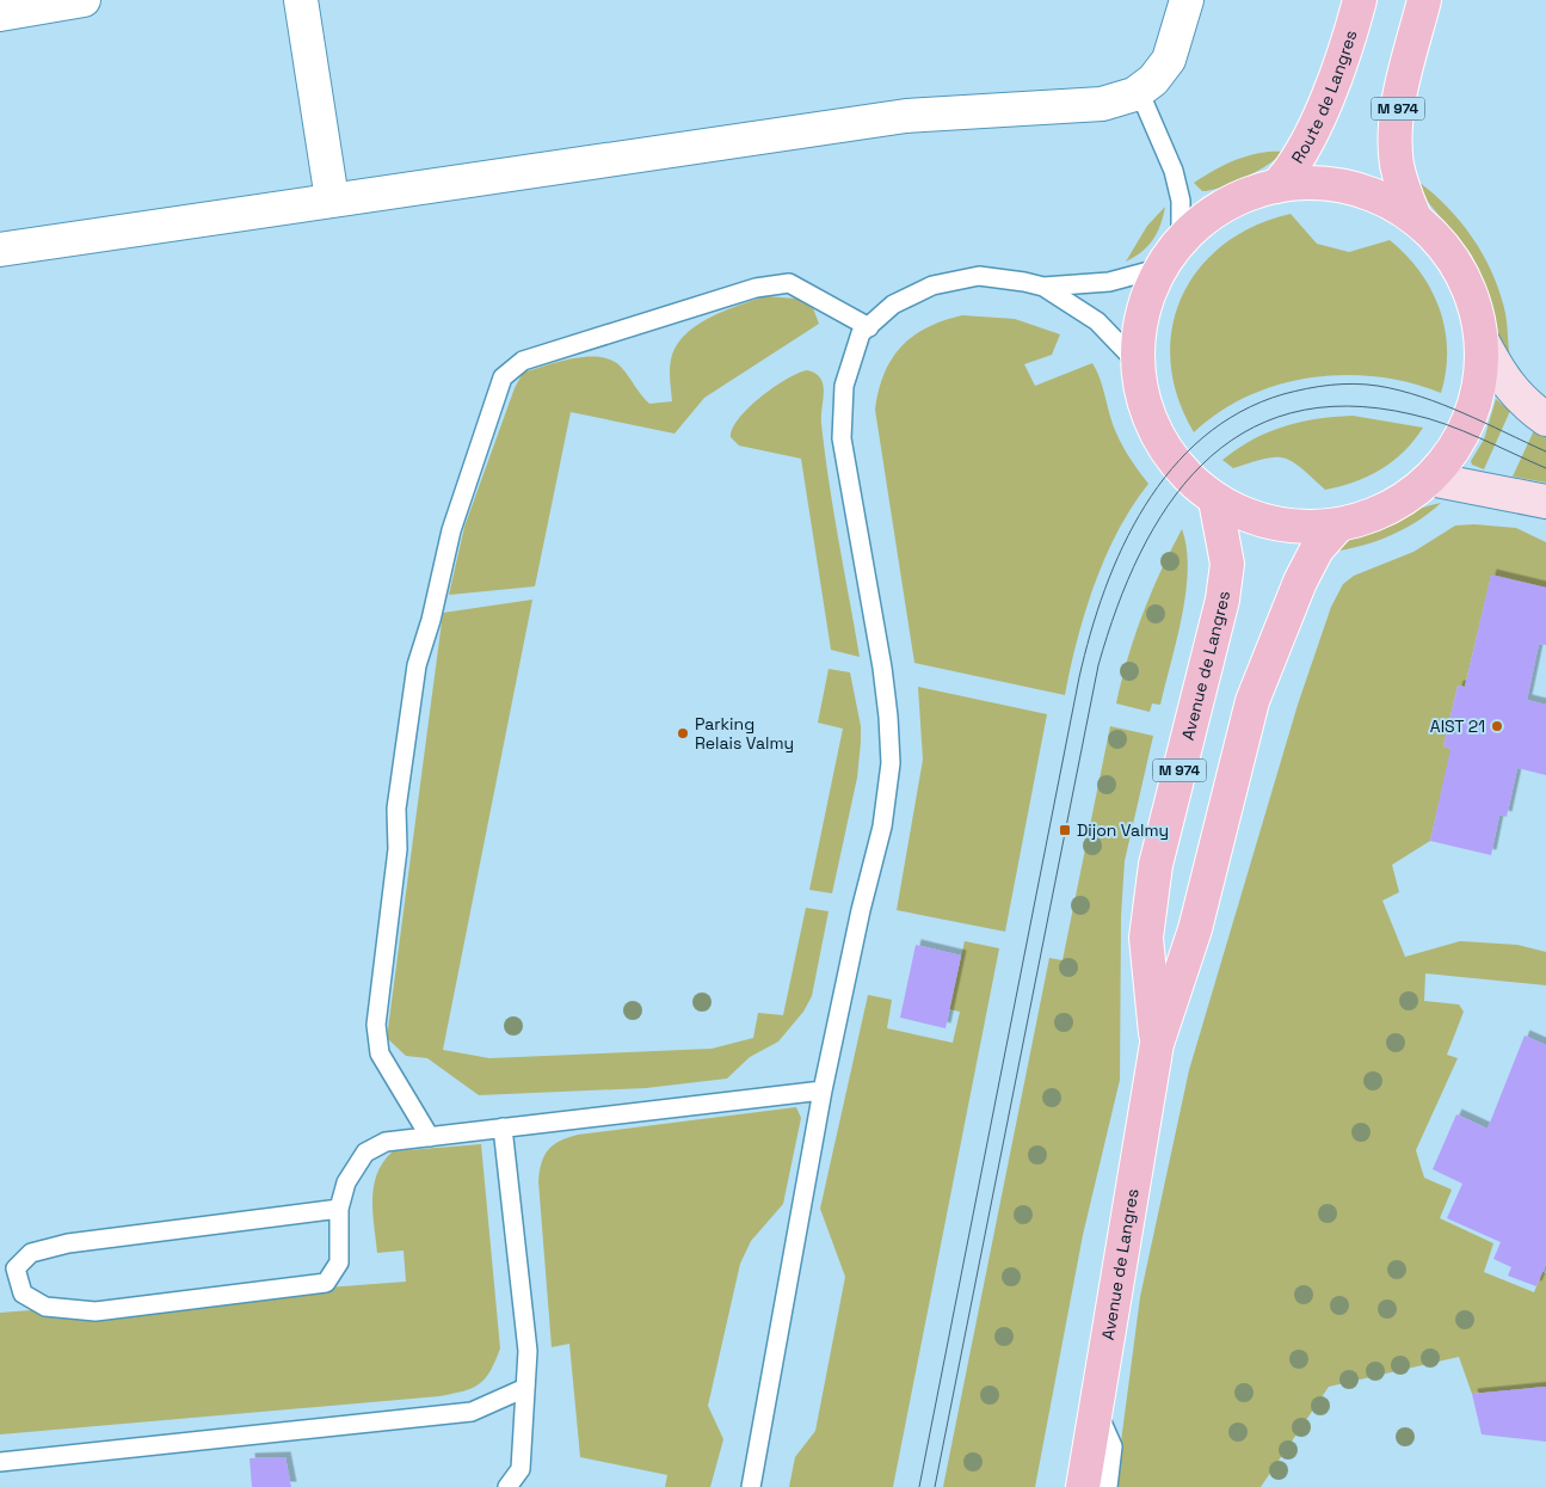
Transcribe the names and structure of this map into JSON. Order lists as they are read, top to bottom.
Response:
{
  "streets": {
    "main road": ["Route de Langres", "M 974", "Avenue de Langres"]
  },
  "places": {
    "other": ["AIST 21", "Parking Relais Valmy"],
    "transit": ["Dijon Valmy"]
  }
}
